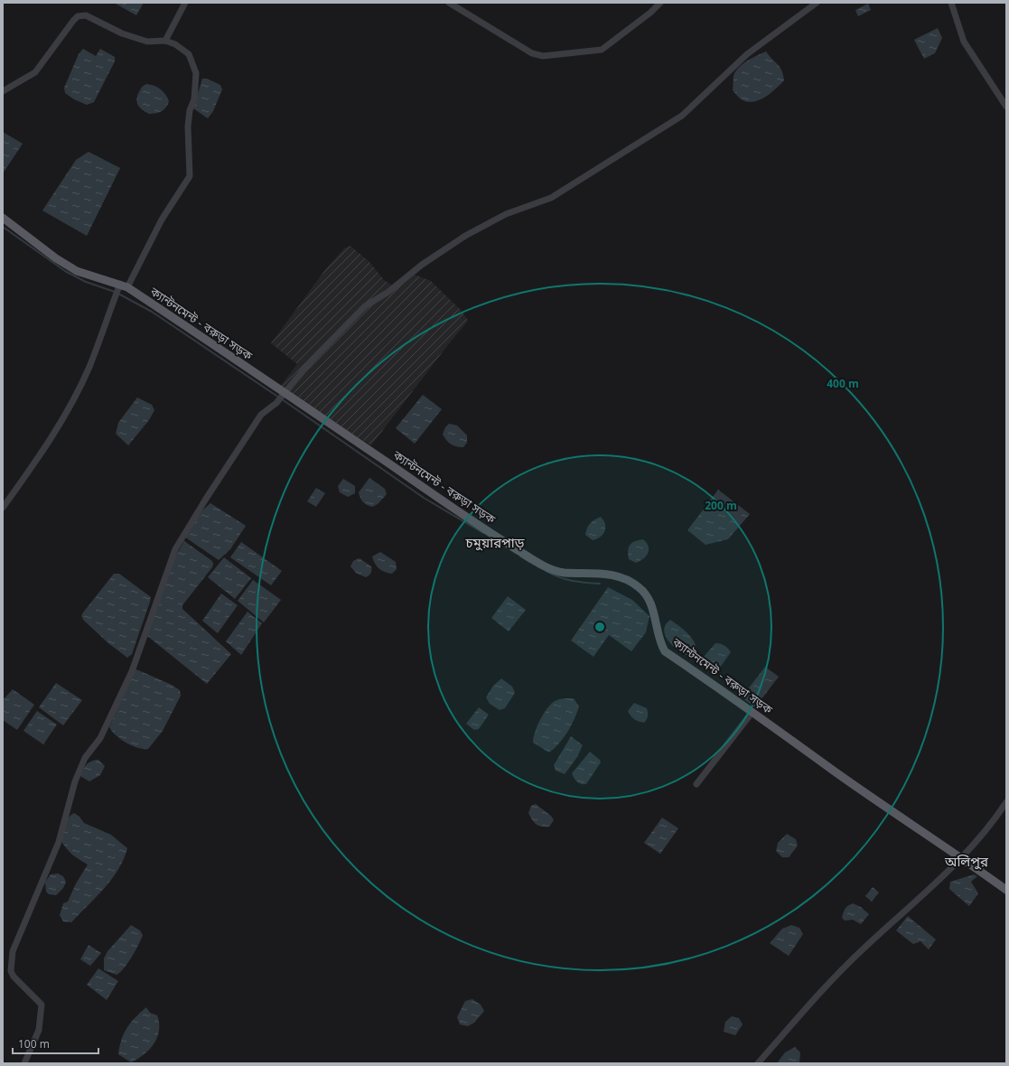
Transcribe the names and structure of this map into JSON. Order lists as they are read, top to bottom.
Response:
{
  "streets": {
    "main road": ["ক্যান্টনমেন্ট - বরুড়া সড়ক"]
  },
  "districts": ["চমুয়ারপাড়", "অলিপুর"],
  "scale_bar": "100 m",
  "rings": ["400 m", "200 m"]
}
